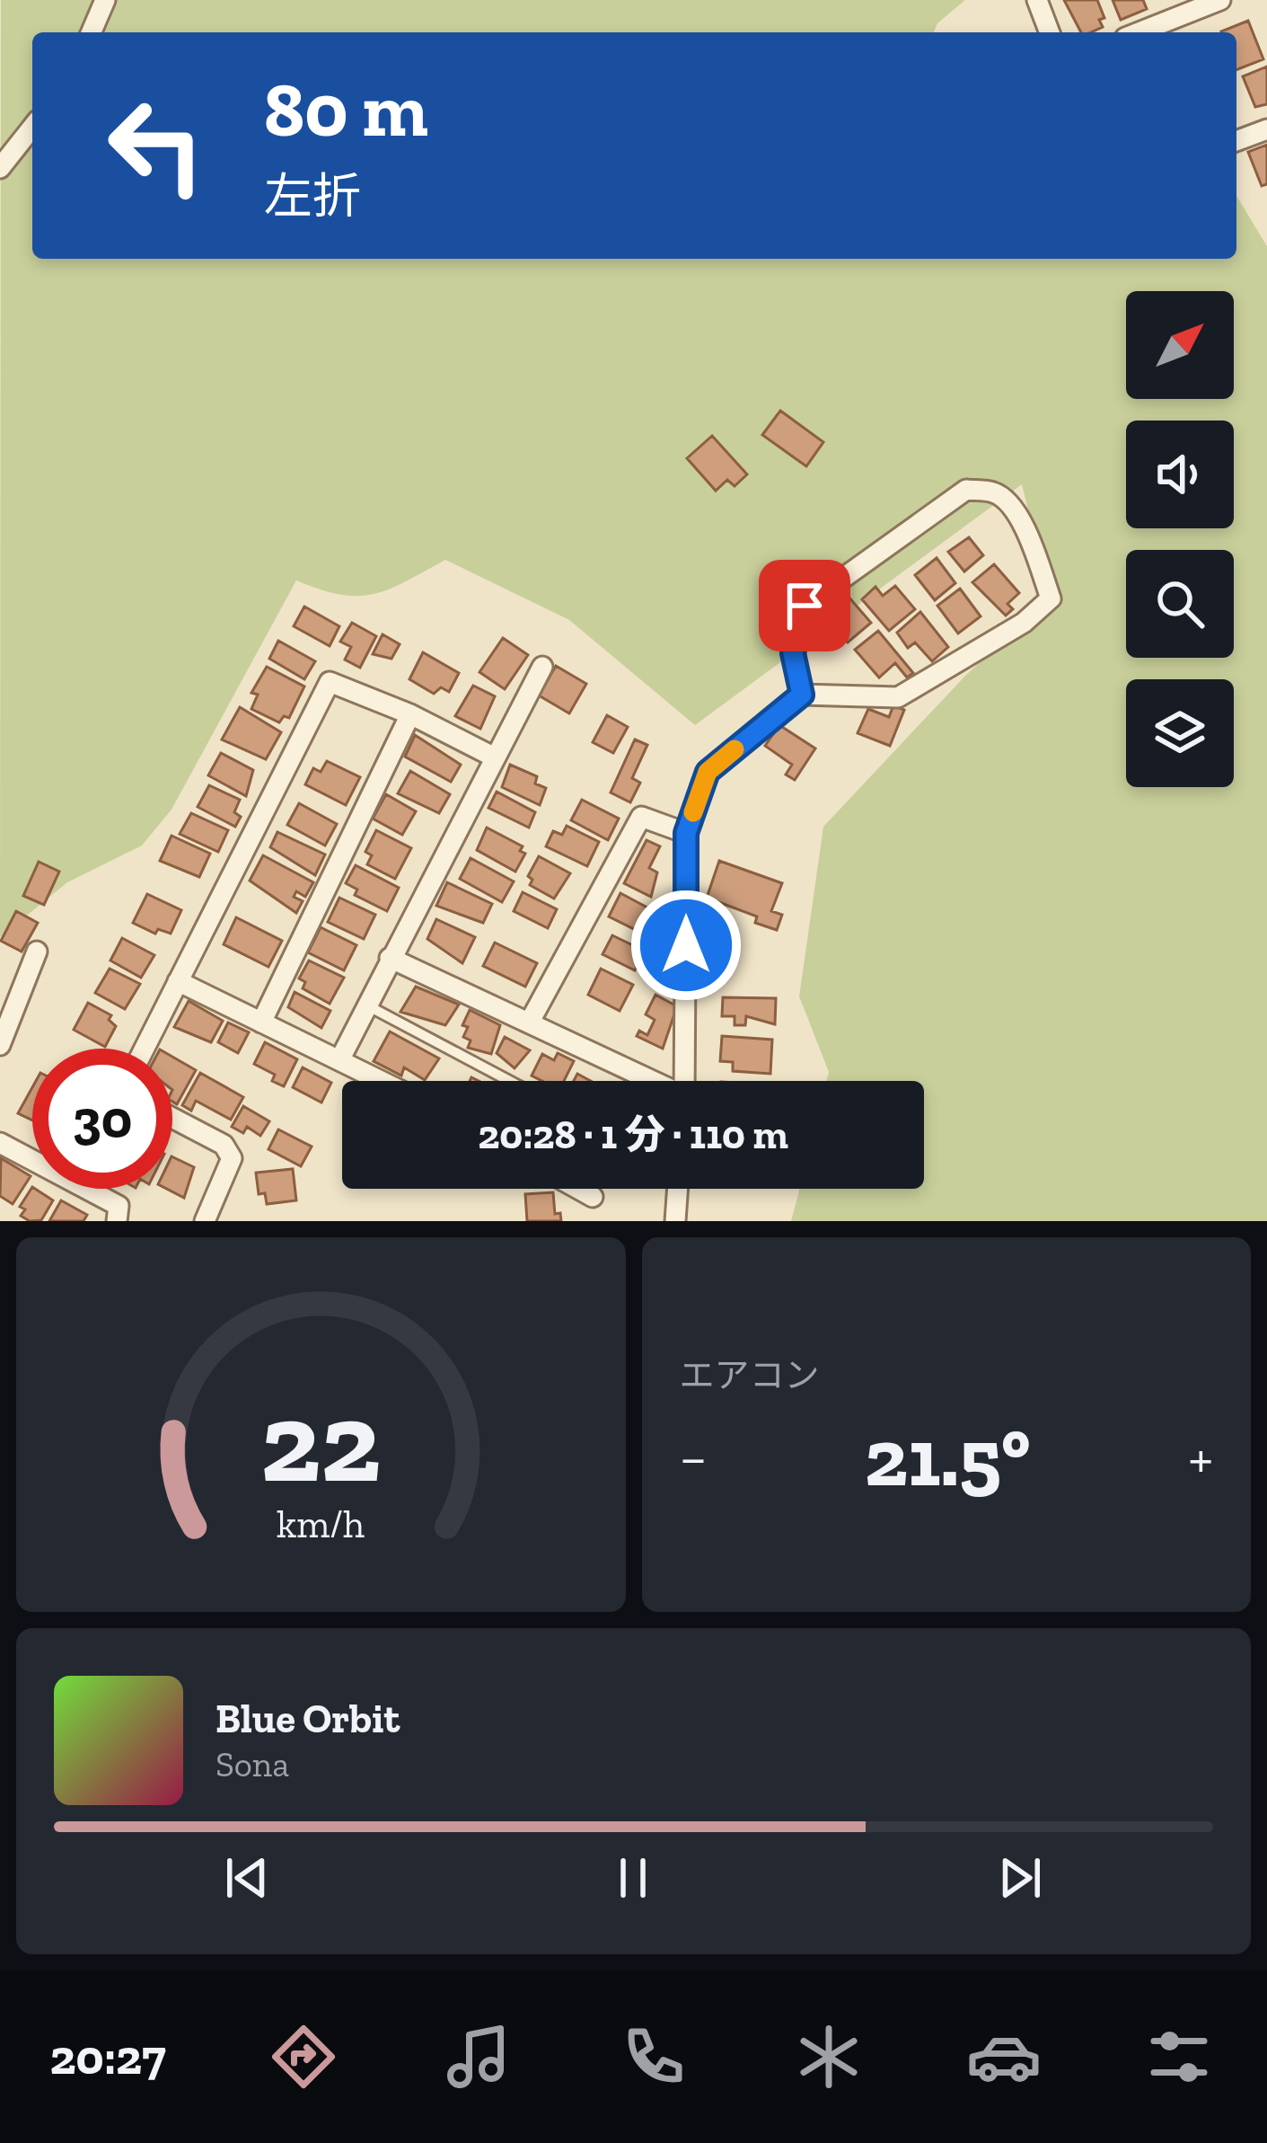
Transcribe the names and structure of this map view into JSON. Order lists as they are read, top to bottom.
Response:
{
  "north": "top right",
  "page": {
    "turn": ["80 m", "左折"],
    "limit": "30",
    "trip": "20:28 · 1 分 · 110 m",
    "tile": "エアコン",
    "heat": ["−", "21.5°", "+"],
    "song": ["Blue Orbit", "Sona"],
    "tabs": "20:27",
    "gauge": ["22", "km/h"]
  }
}
